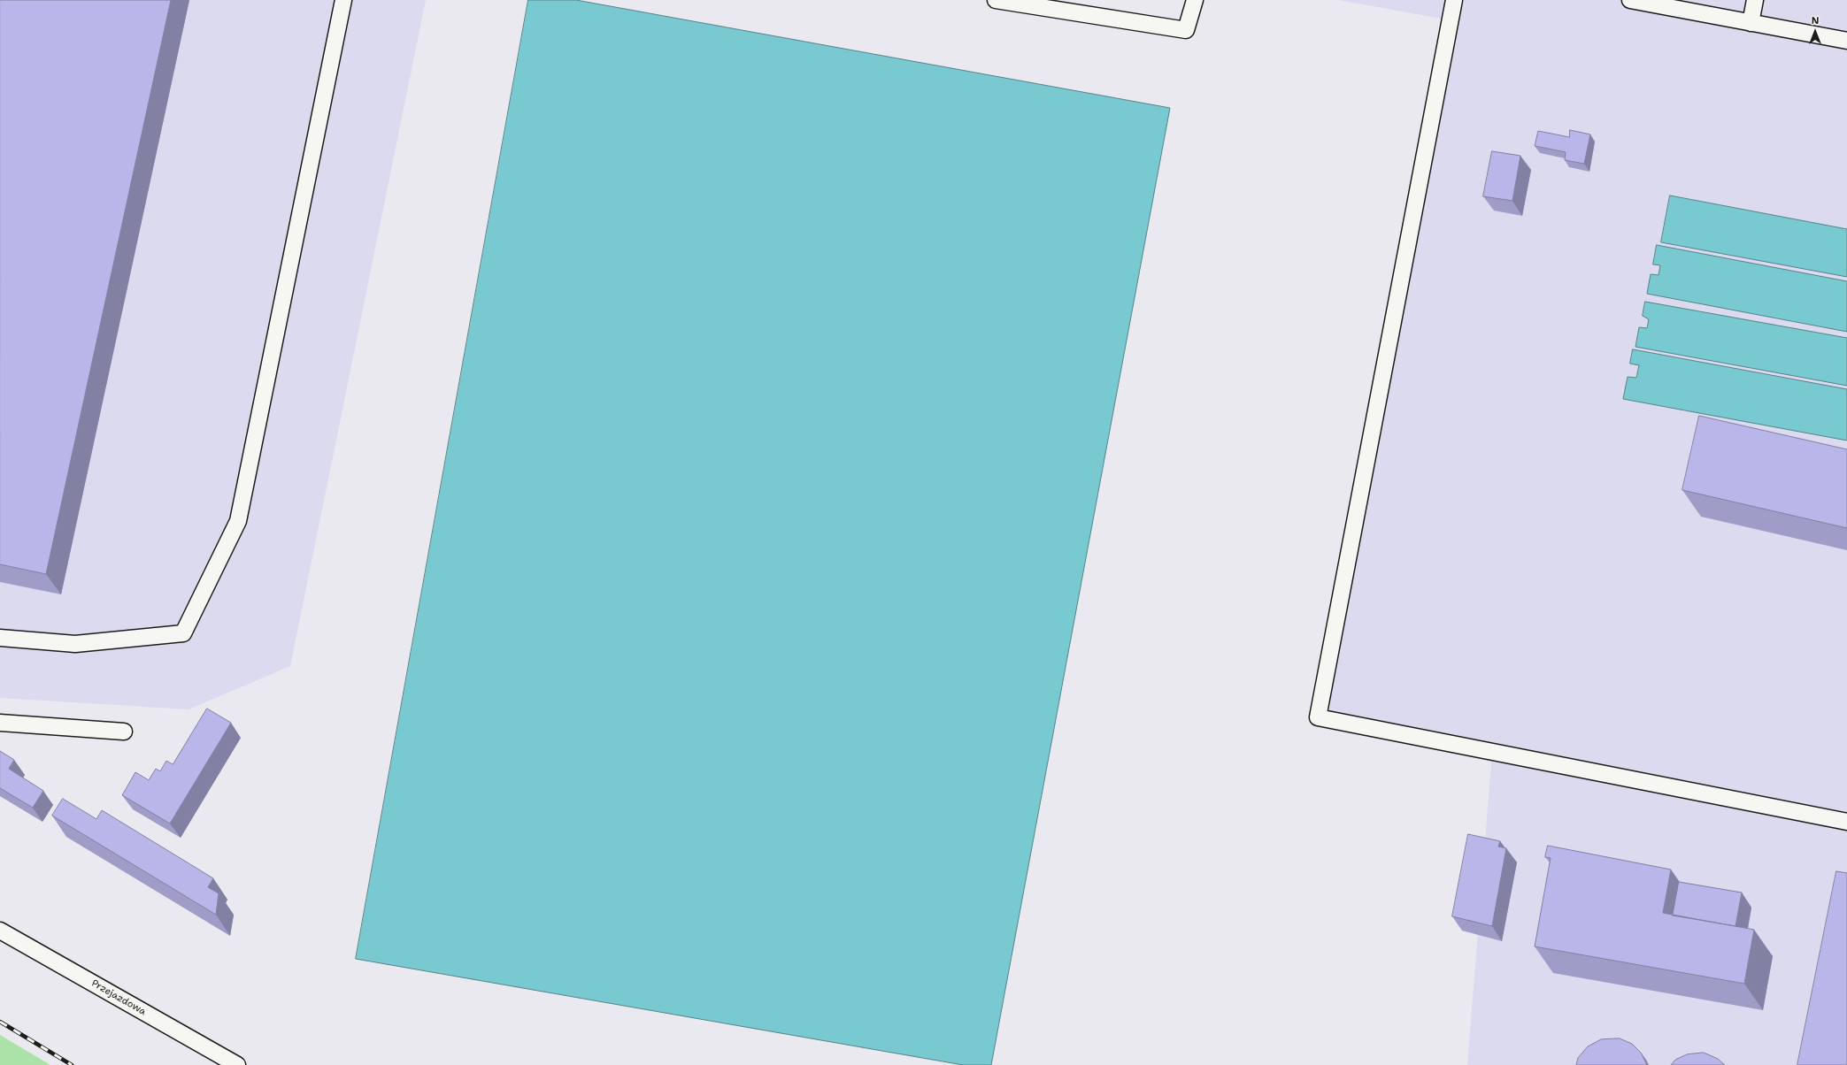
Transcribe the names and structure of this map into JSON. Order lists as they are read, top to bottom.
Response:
{
  "streets": {
    "lane": ["Przejazdowa"]
  },
  "north": "top"
}
